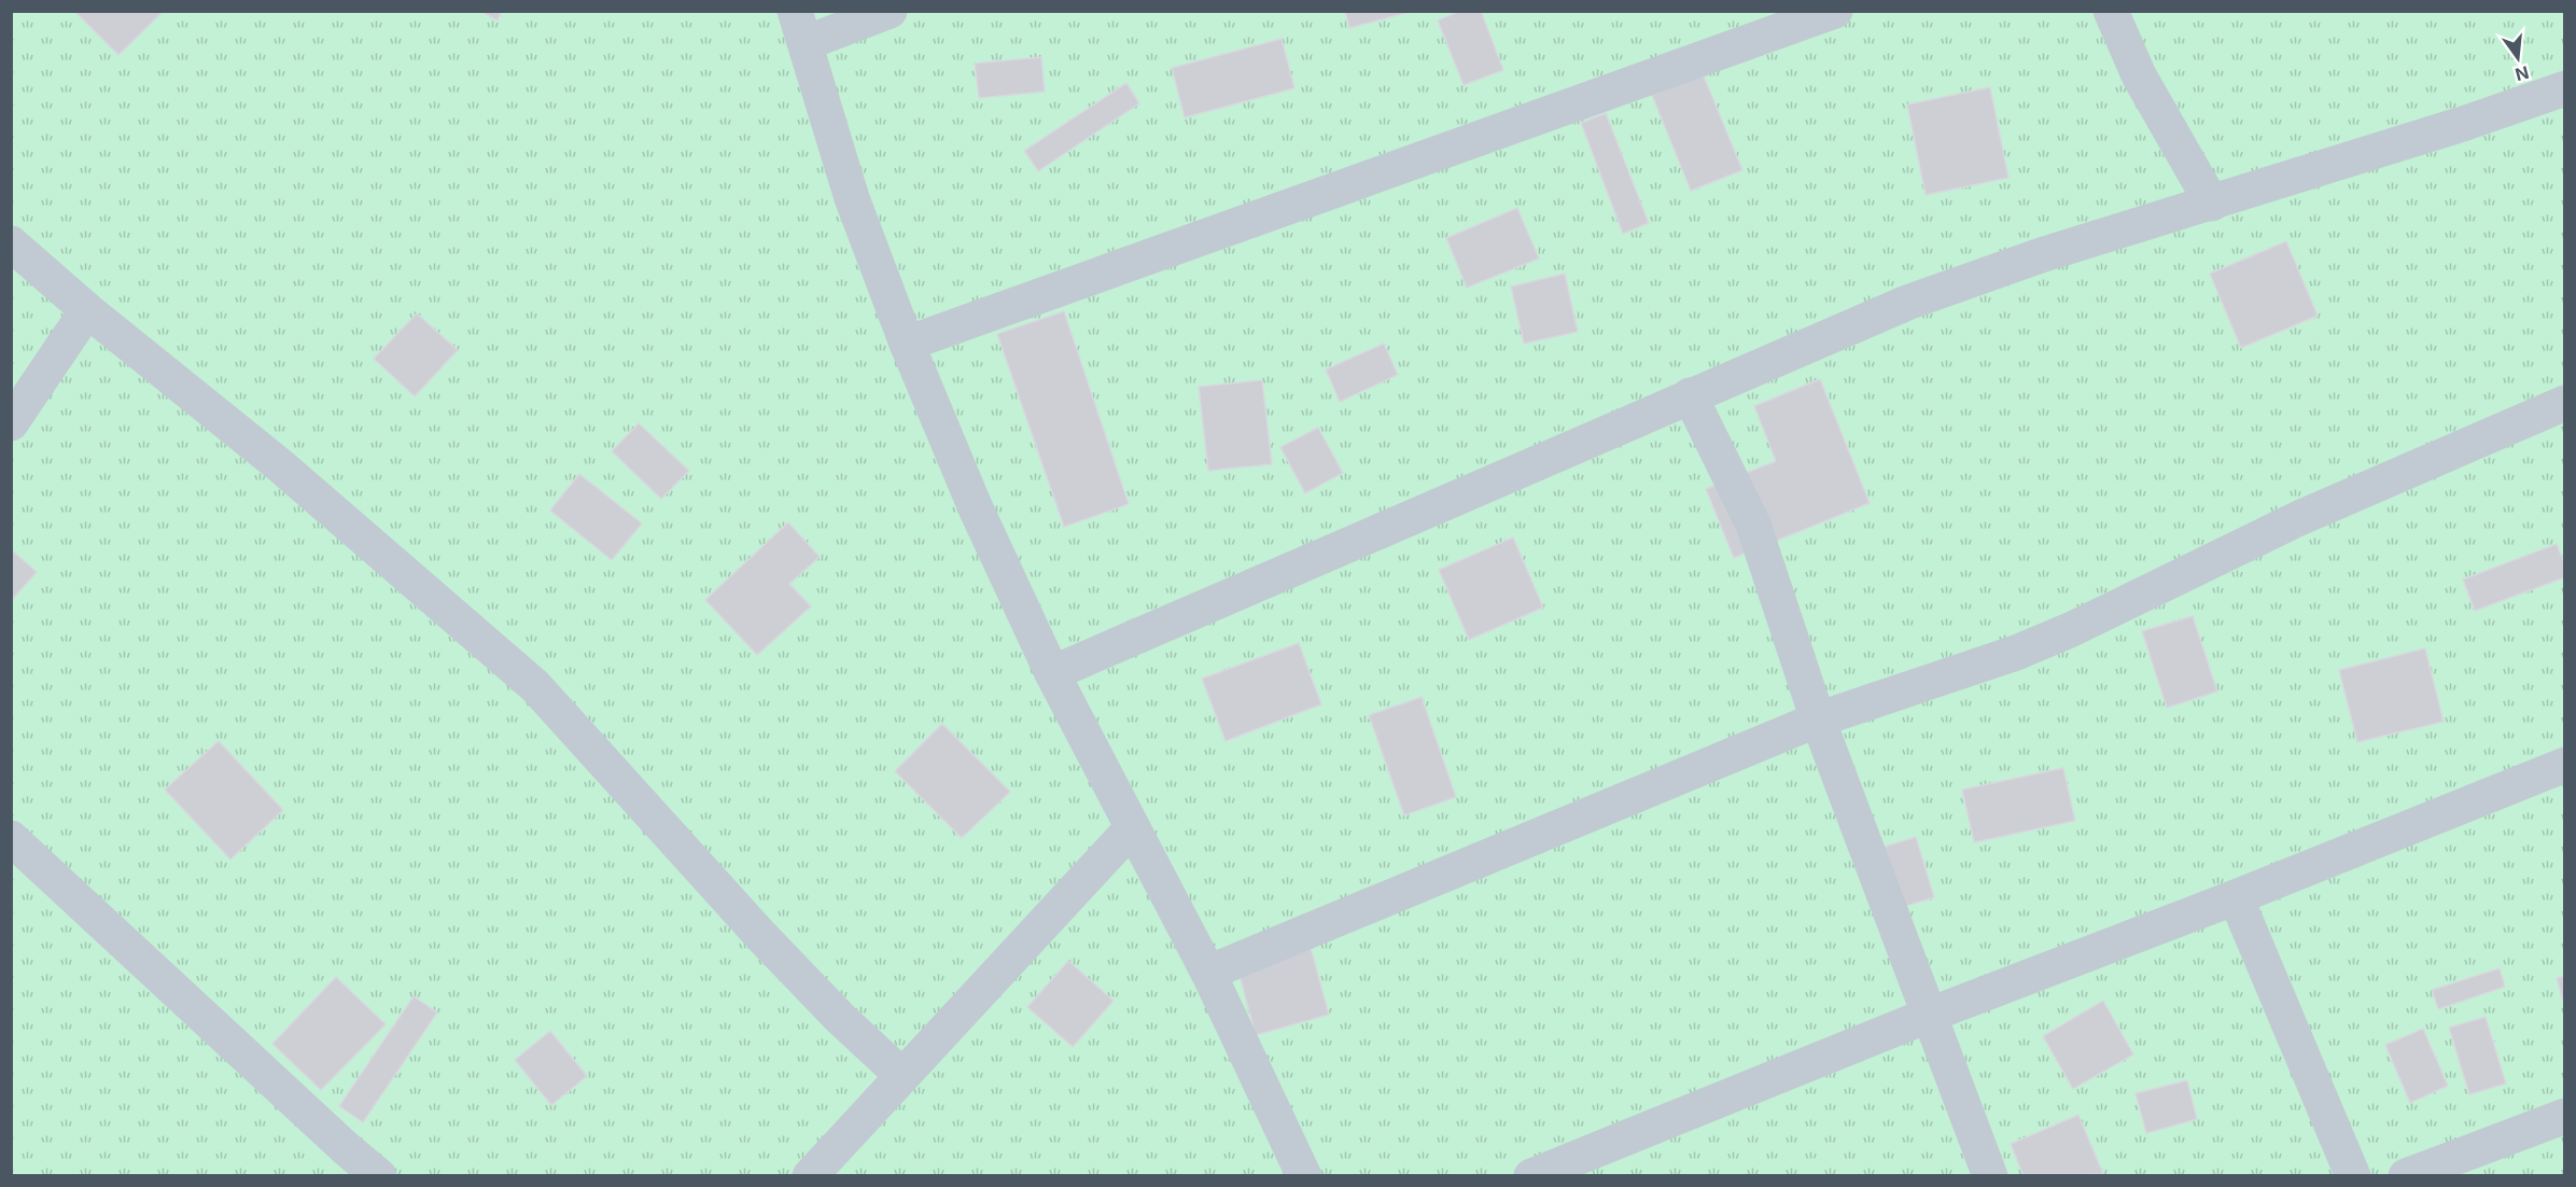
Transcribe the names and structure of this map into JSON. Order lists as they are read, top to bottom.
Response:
{
  "north": "bottom"
}
